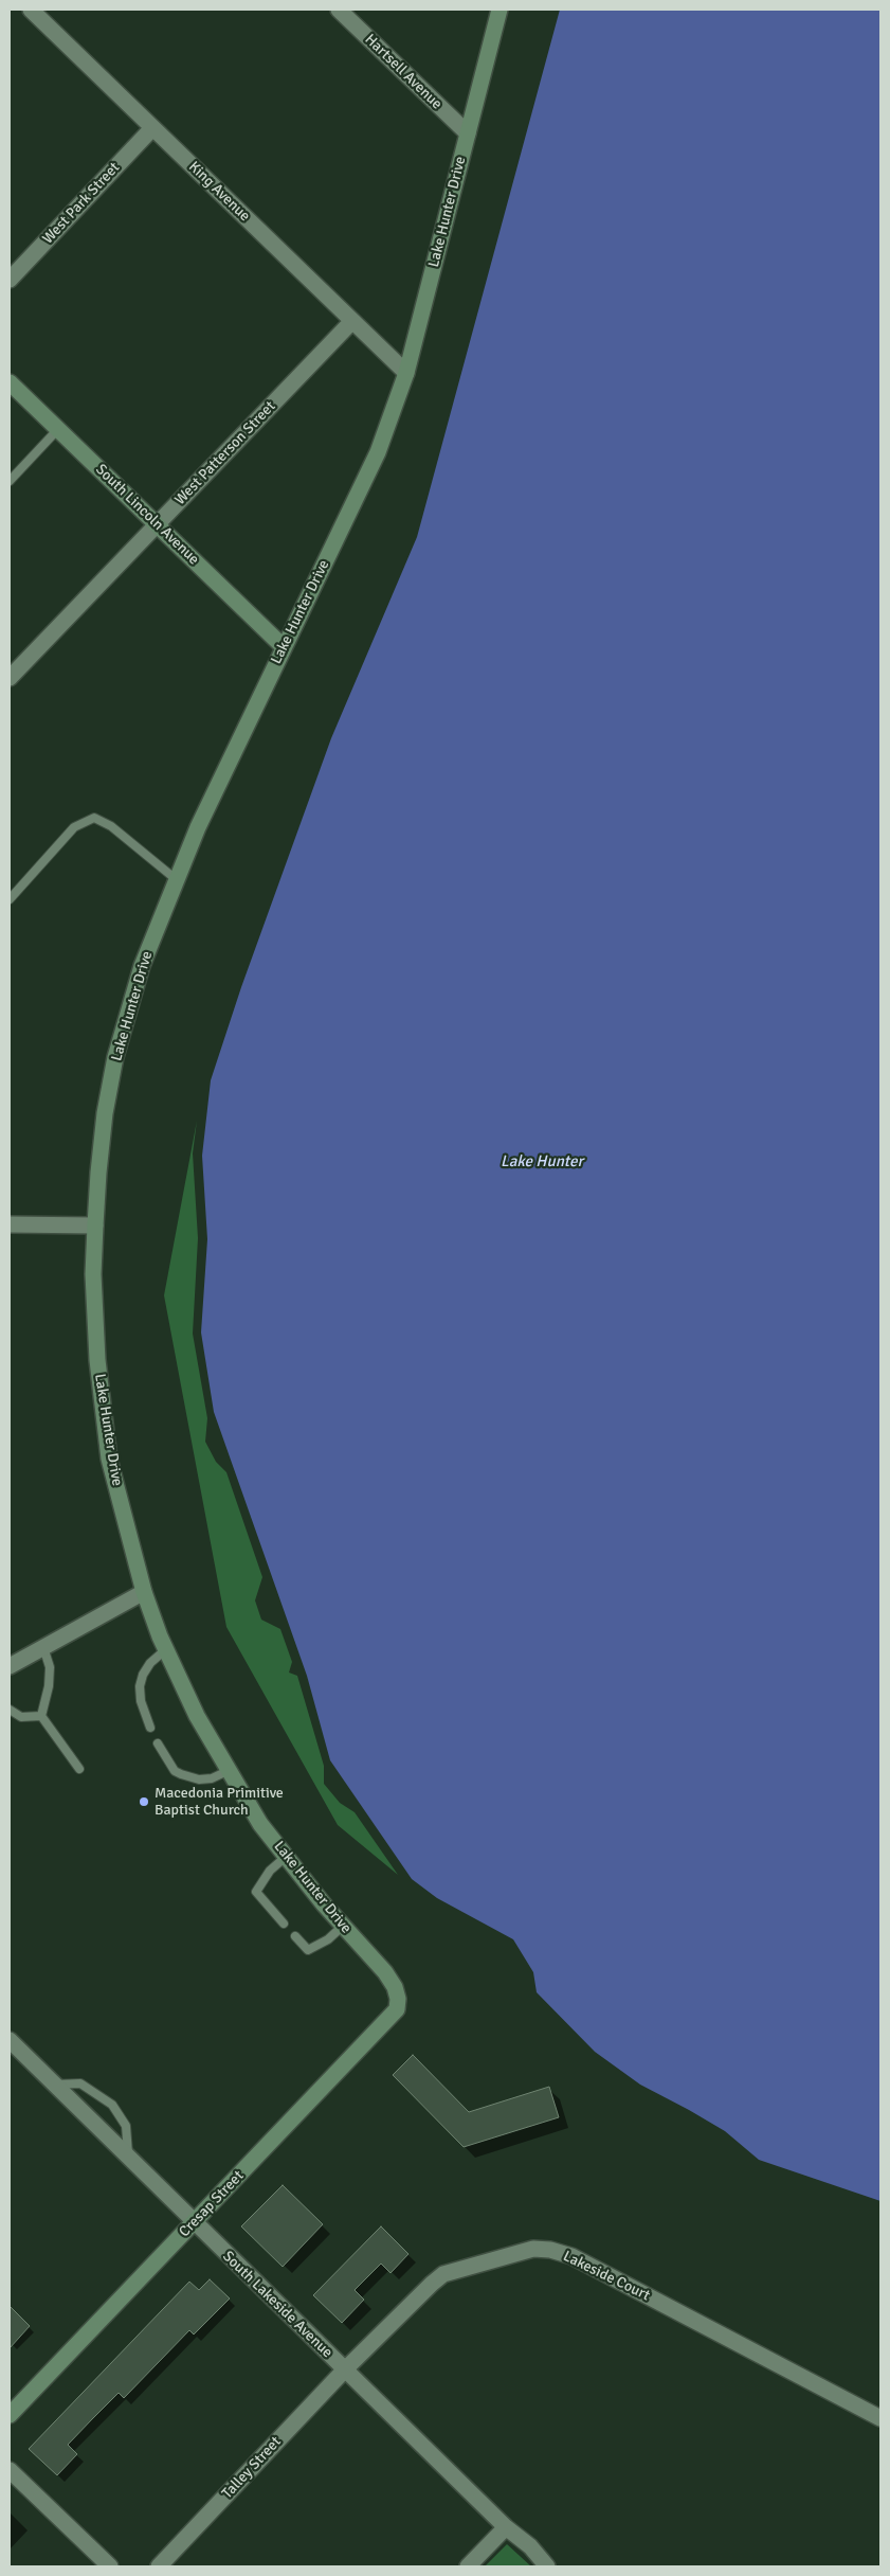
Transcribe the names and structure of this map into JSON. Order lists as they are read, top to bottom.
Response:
{
  "streets": {
    "street": [
      "Hartsell Avenue",
      "King Avenue",
      "West Park Street",
      "Lake Hunter Drive",
      "West Patterson Street",
      "South Lincoln Avenue",
      "Cresap Street",
      "Lakeside Court",
      "South Lakeside Avenue",
      "Talley Street"
    ]
  },
  "crossings": [
    ["Hartsell Avenue", "Lake Hunter Drive"],
    ["King Avenue", "West Park Street"],
    ["King Avenue", "Lake Hunter Drive"],
    ["King Avenue", "West Patterson Street"],
    ["Lake Hunter Drive", "South Lincoln Avenue"],
    ["Lake Hunter Drive", "Cresap Street"],
    ["West Patterson Street", "South Lincoln Avenue"],
    ["Cresap Street", "South Lakeside Avenue"],
    ["Lakeside Court", "South Lakeside Avenue"],
    ["Lakeside Court", "Talley Street"],
    ["South Lakeside Avenue", "Talley Street"]
  ],
  "water": ["Lake Hunter"],
  "places": ["Macedonia Primitive Baptist Church"]
}
